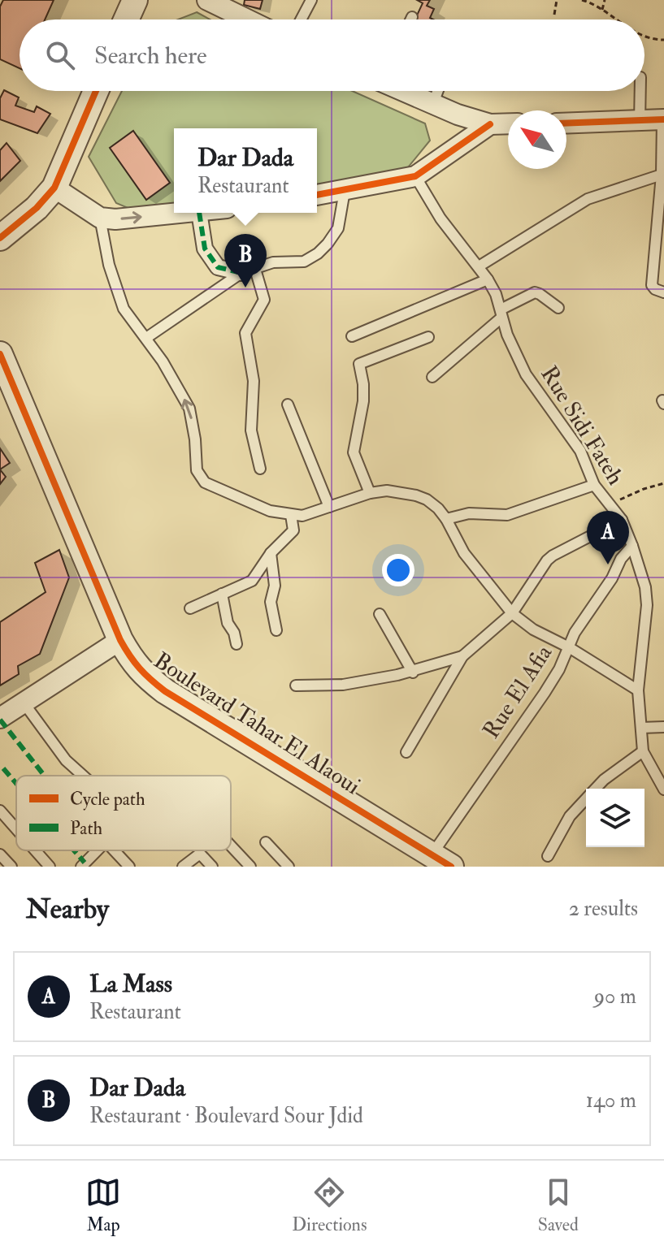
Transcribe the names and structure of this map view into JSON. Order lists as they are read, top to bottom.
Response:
{
  "streets": {
    "street": ["Boulevard Tahar El Alaoui"],
    "lane": ["Rue Sidi Fateh", "Rue El Afia"]
  },
  "crossings": [
    ["Rue Sidi Fateh", "Rue El Afia"],
    ["Rue El Afia", "Boulevard Tahar El Alaoui"]
  ],
  "legend": ["Cycle path", "Path"],
  "north": "top left",
  "page": {
    "search": "Search here",
    "popup": ["Dar Dada", "Restaurant"],
    "pins": ["B", "A"],
    "heading": ["Nearby", "2 results"],
    "list": [
      {
        "mark": "A",
        "name": "La Mass",
        "note": "Restaurant",
        "value": "90 m"
      },
      {
        "mark": "B",
        "name": "Dar Dada",
        "note": "Restaurant · Boulevard Sour Jdid",
        "value": "140 m"
      }
    ],
    "nav": ["Map", "Directions", "Saved"]
  }
}
